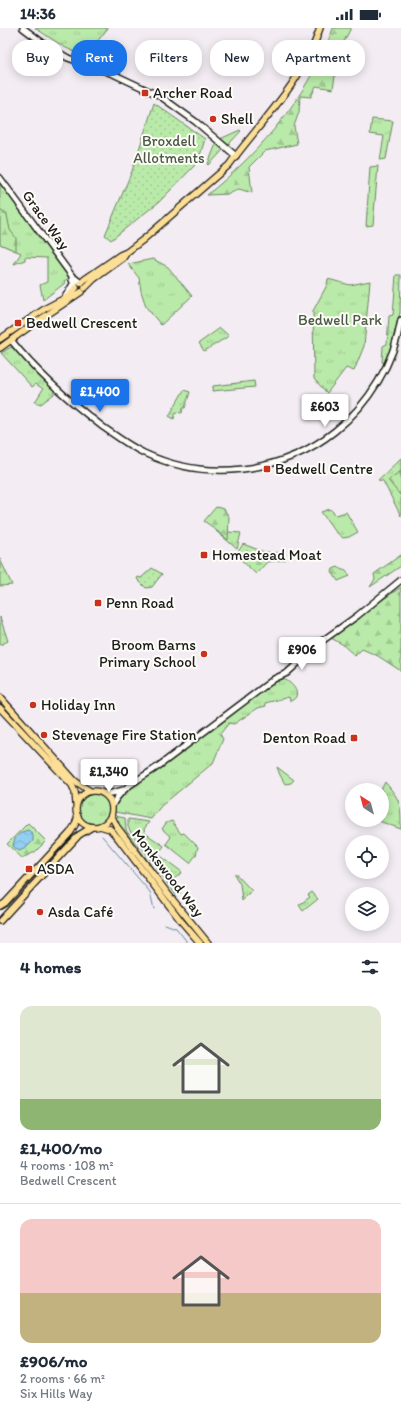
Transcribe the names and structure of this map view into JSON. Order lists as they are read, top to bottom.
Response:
{
  "streets": {
    "main road": ["Monkswood Way"],
    "street": ["Grace Way"]
  },
  "parks": ["Broxdell Allotments", "Bedwell Park"],
  "places": {
    "transit": [
      "Archer Road",
      "Bedwell Crescent",
      "Bedwell Centre",
      "Homestead Moat",
      "Penn Road",
      "Denton Road",
      "ASDA"
    ],
    "other": [
      "Shell",
      "Broom Barns Primary School",
      "Holiday Inn",
      "Stevenage Fire Station",
      "Asda Café"
    ]
  },
  "north": "top left",
  "page": {
    "status": "14:36",
    "chip": [
      "Buy",
      "Rent",
      "Filters",
      "New",
      "Apartment"
    ],
    "price": [
      "£1,400",
      "£603",
      "£906",
      "£1,340"
    ],
    "heading": "4 homes",
    "list": [
      {
        "name": "£1,400/mo",
        "note": "4 rooms · 108 m² · Bedwell Crescent"
      },
      {
        "name": "£906/mo",
        "note": "2 rooms · 66 m² · Six Hills Way"
      }
    ]
  }
}
